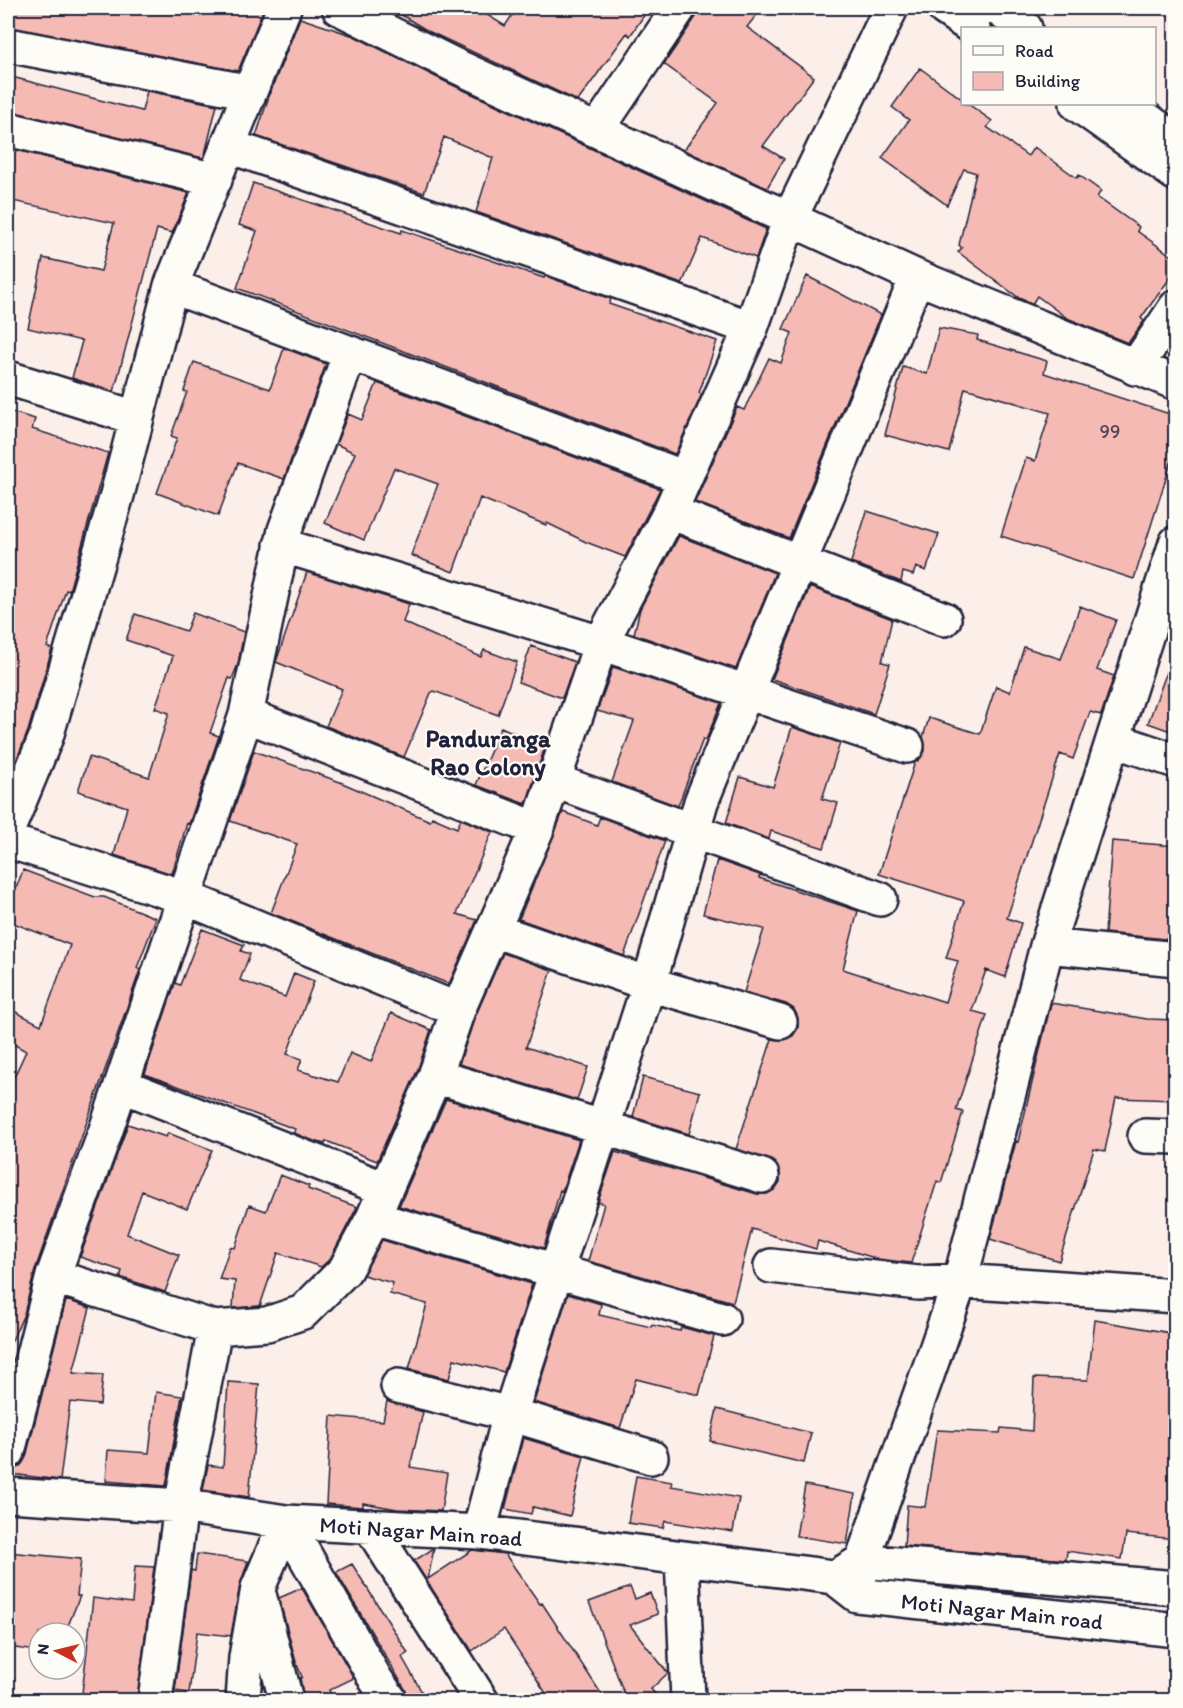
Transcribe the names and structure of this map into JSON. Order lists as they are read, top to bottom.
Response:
{
  "streets": {
    "street": ["Moti Nagar Main road"]
  },
  "districts": ["Panduranga Rao Colony"],
  "house_numbers": ["99"],
  "legend": ["Road", "Building"],
  "north": "left"
}
